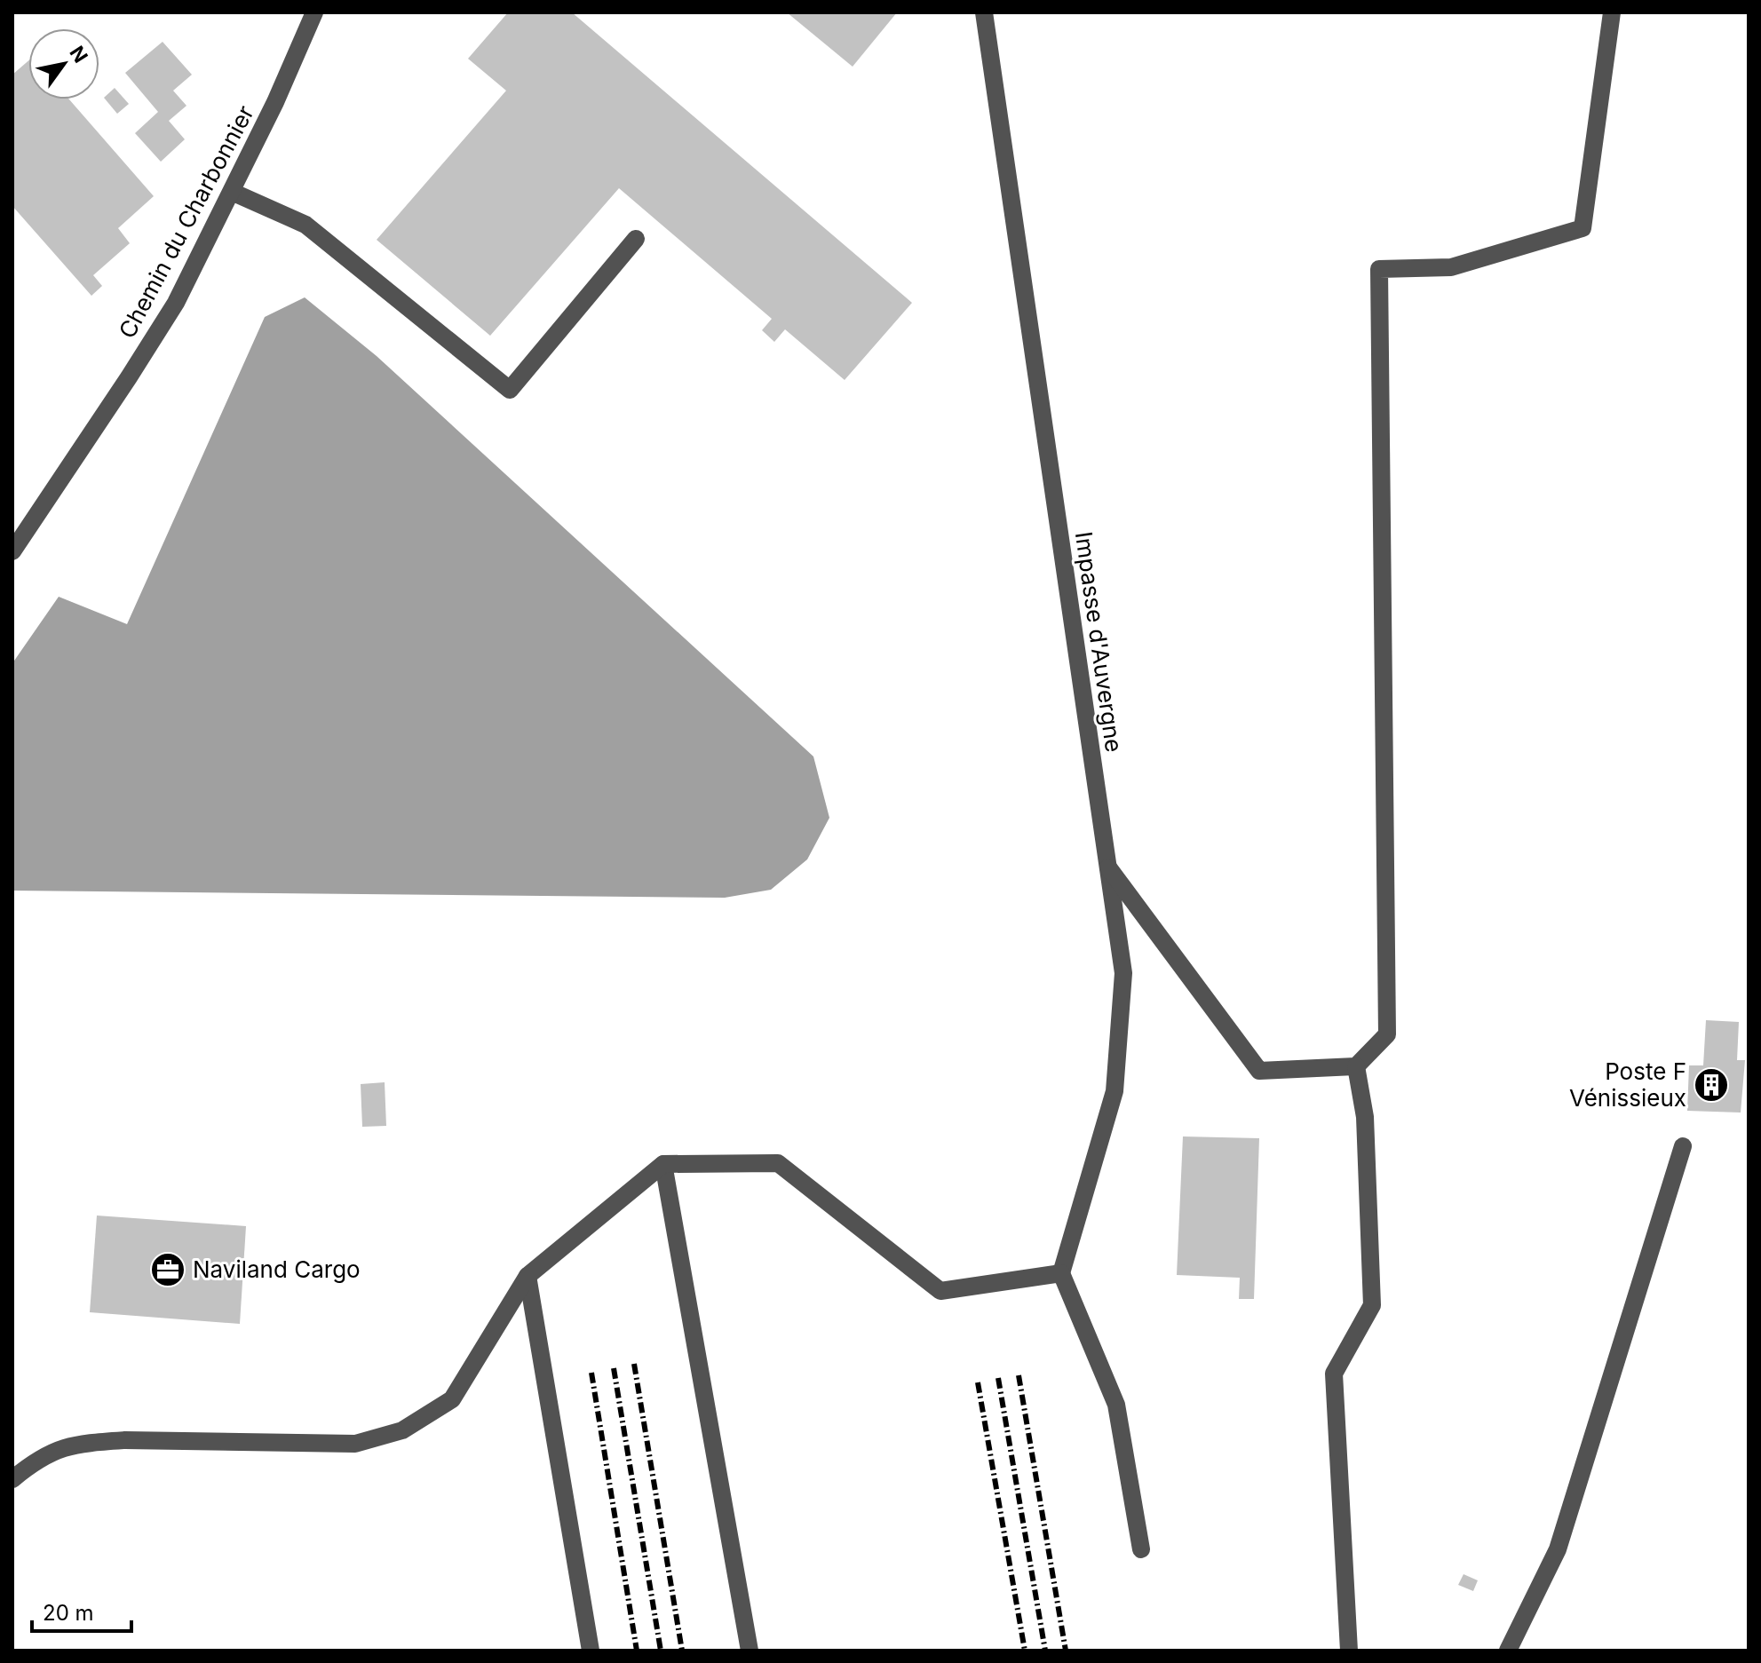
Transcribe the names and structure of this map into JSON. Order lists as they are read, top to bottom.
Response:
{
  "streets": {
    "street": ["Chemin du Charbonnier", "Impasse d'Auvergne"]
  },
  "places": {
    "building": ["Poste F Vénissieux"],
    "office": ["Naviland Cargo"]
  },
  "scale_bar": "20 m",
  "north": "top right"
}
